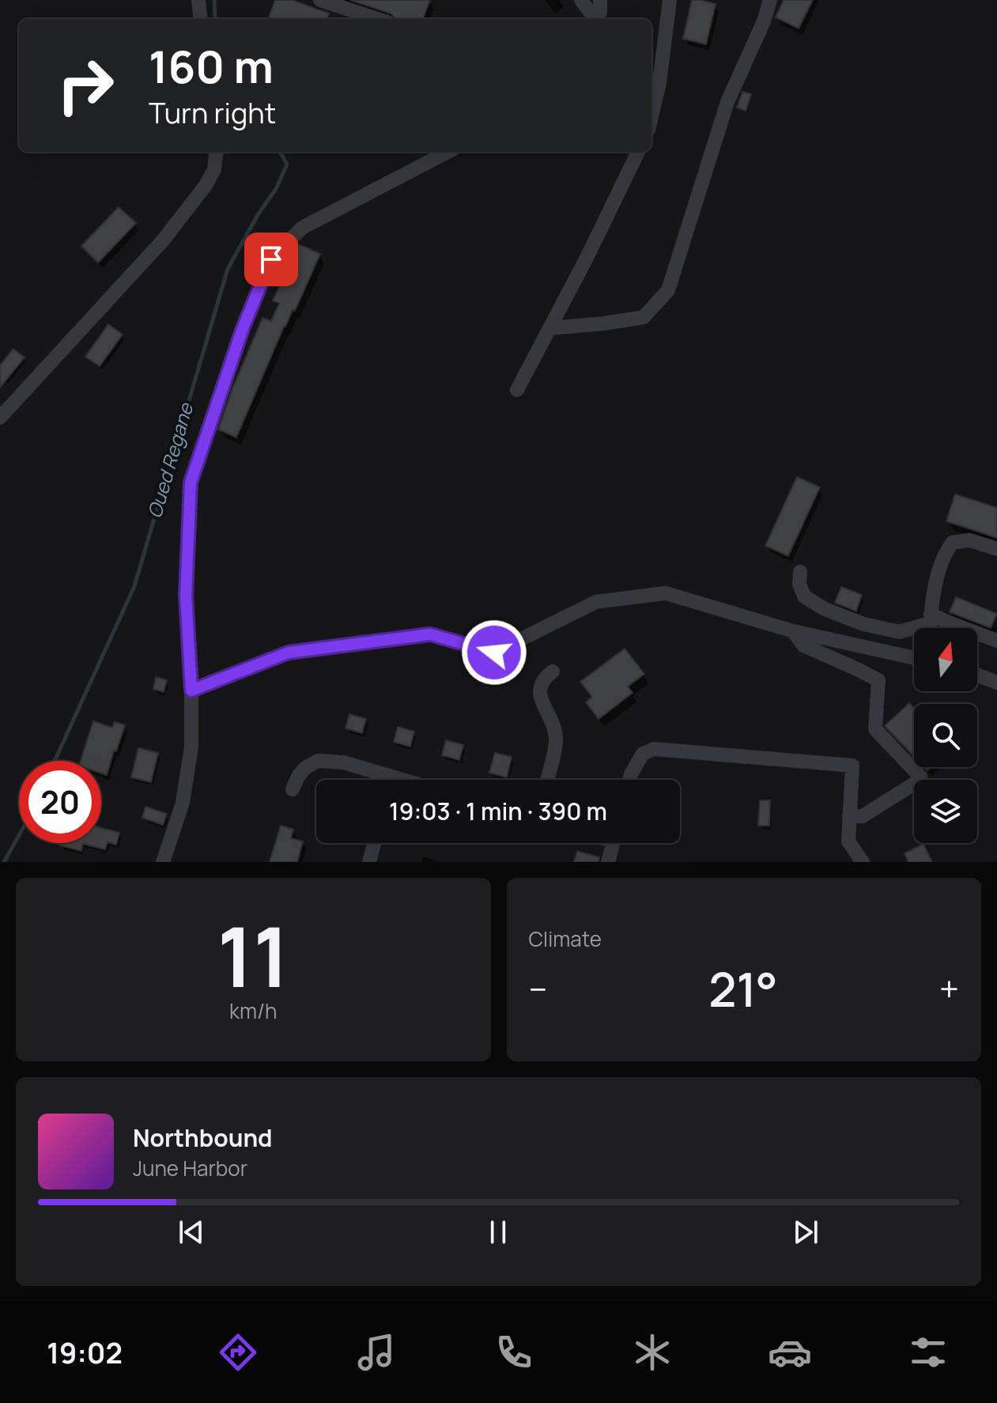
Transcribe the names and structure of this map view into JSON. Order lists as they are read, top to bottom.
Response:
{
  "water": ["Oued Regane"],
  "north": "top",
  "page": {
    "turn": ["160 m", "Turn right"],
    "limit": "20",
    "trip": "19:03 · 1 min · 390 m",
    "tile": [
      ["11", "km/h"],
      "Climate"
    ],
    "heat": ["−", "21°", "+"],
    "song": ["Northbound", "June Harbor"],
    "tabs": "19:02"
  }
}
